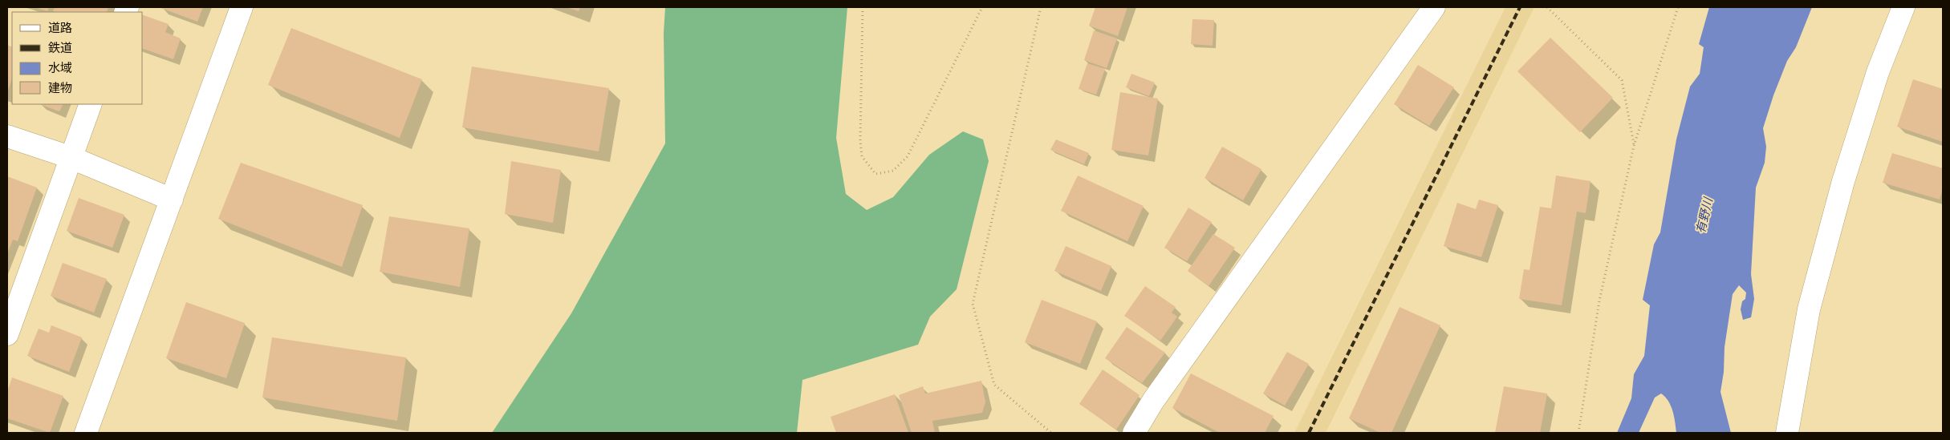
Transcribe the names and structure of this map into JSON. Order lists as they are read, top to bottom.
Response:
{
  "water": ["有野川"],
  "legend": [
    "道路",
    "鉄道",
    "水域",
    "建物"
  ]
}
